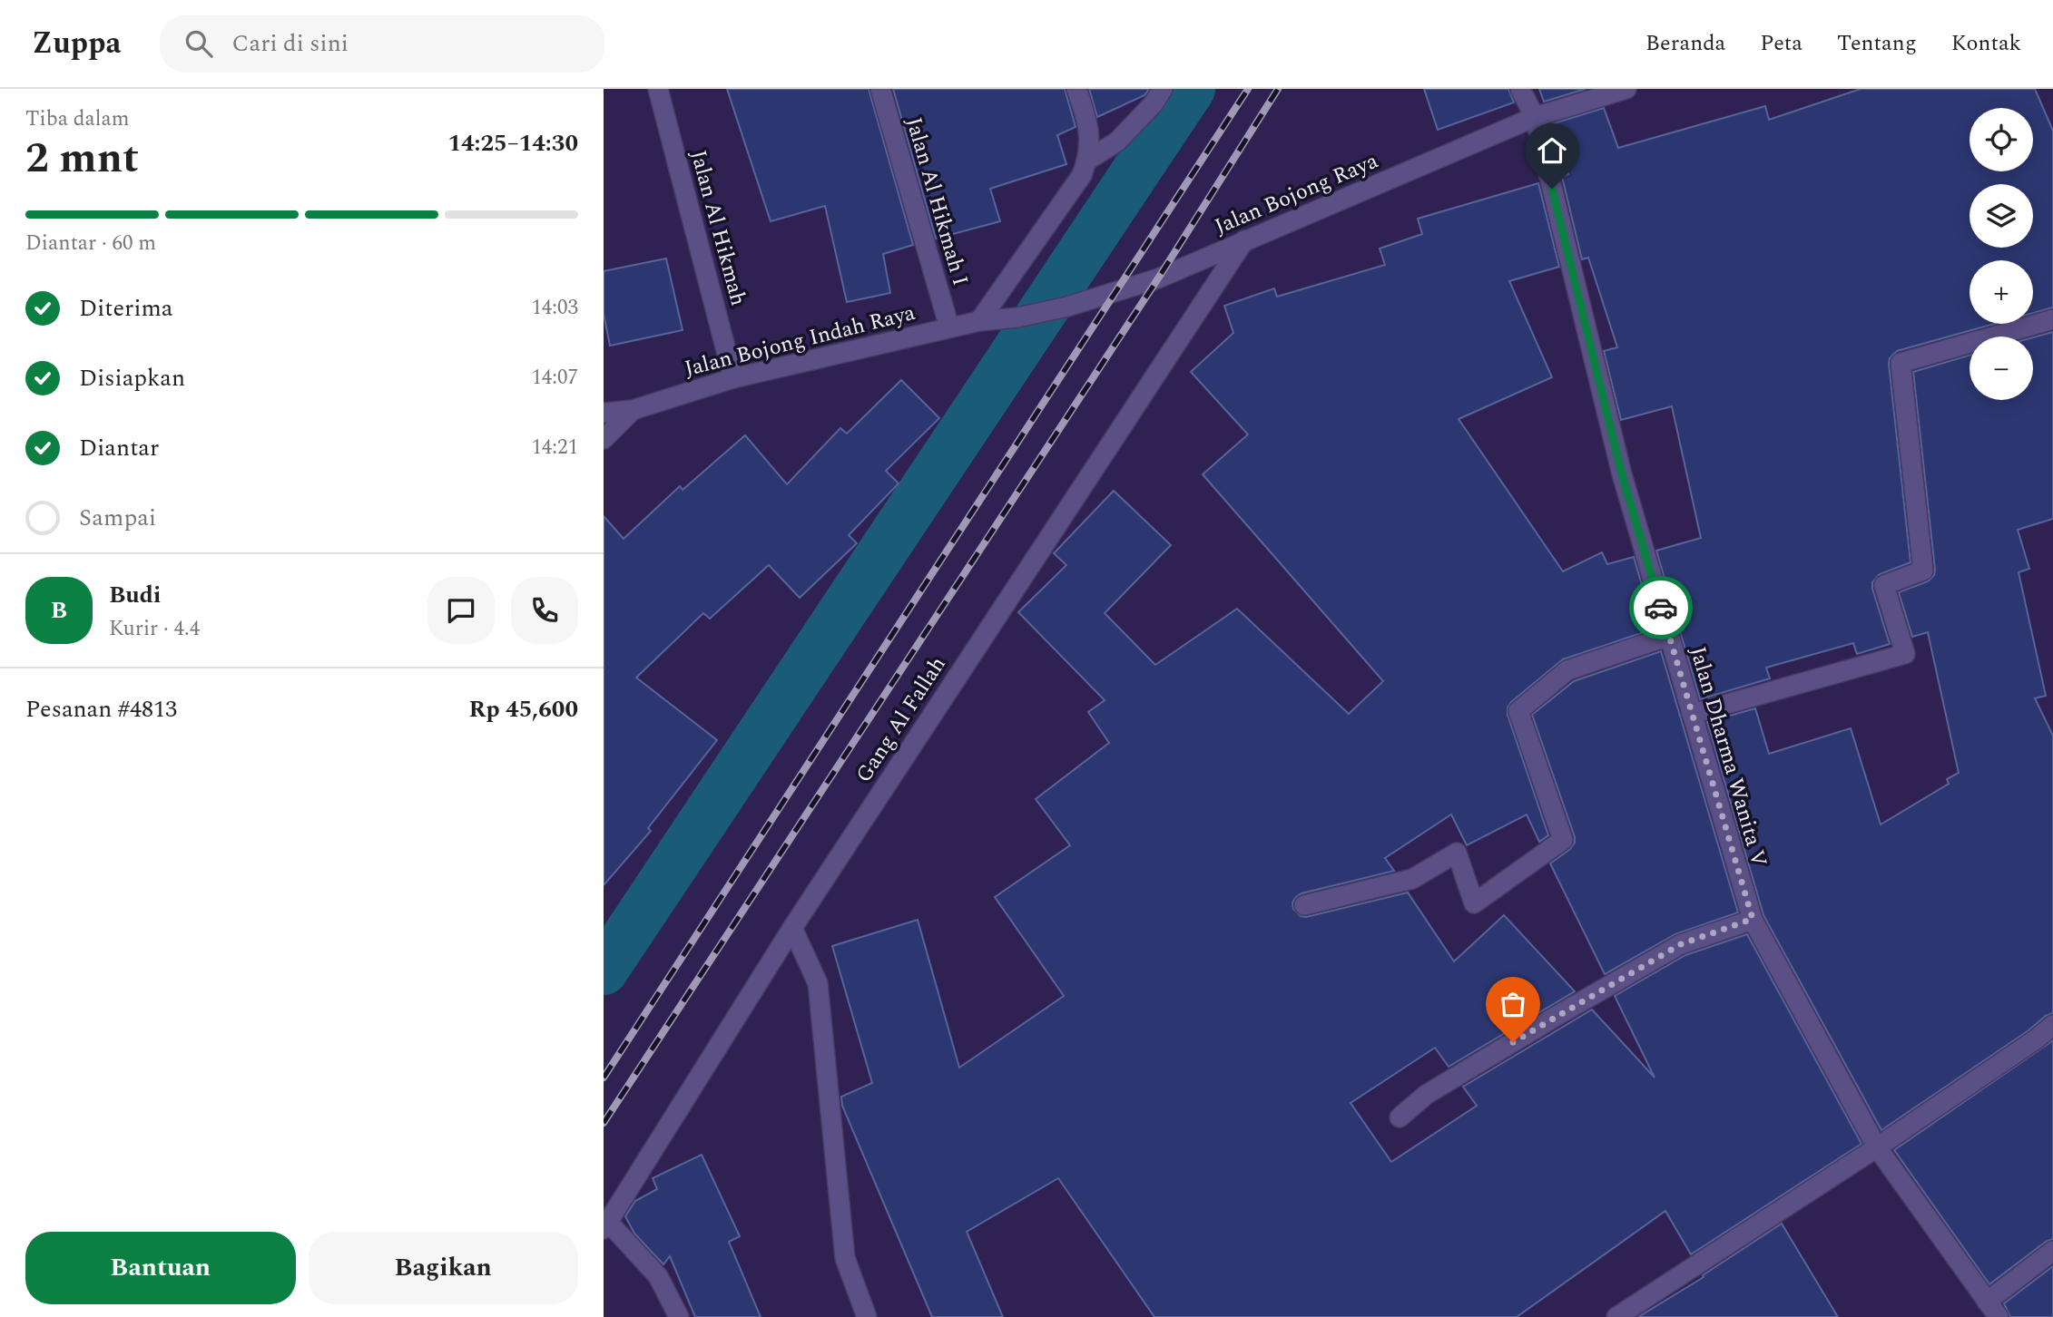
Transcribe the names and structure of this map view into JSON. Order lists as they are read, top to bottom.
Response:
{
  "streets": {
    "street": [
      "Jalan Bojong Raya",
      "Jalan Al Hikmah I",
      "Jalan Al Hikmah",
      "Jalan Bojong Indah Raya",
      "Gang Al Fallah",
      "Jalan Dharma Wanita V"
    ]
  },
  "crossings": [
    ["Jalan Bojong Raya", "Jalan Bojong Indah Raya"],
    ["Jalan Bojong Raya", "Gang Al Fallah"],
    ["Jalan Bojong Raya", "Jalan Dharma Wanita V"],
    ["Jalan Al Hikmah I", "Jalan Bojong Indah Raya"],
    ["Jalan Al Hikmah", "Jalan Bojong Indah Raya"]
  ],
  "page": {
    "header": "Zuppa",
    "search": "Cari di sini",
    "nav": [
      "Beranda",
      "Peta",
      "Tentang",
      "Kontak"
    ],
    "heading": ["2 mnt", "Tiba dalam", "14:25–14:30"],
    "panel": [
      "Budi",
      "Kurir · 4.4",
      "Pesanan #4813",
      "Rp 45,600"
    ],
    "map_buttons": ["+", "−"],
    "bar": "Diantar · 60 m",
    "list": [
      ["Diterima", "14:03"],
      ["Disiapkan", "14:07"],
      ["Diantar", "14:21"],
      "Sampai"
    ],
    "round": "B",
    "buttons": ["Bantuan", "Bagikan"]
  }
}
